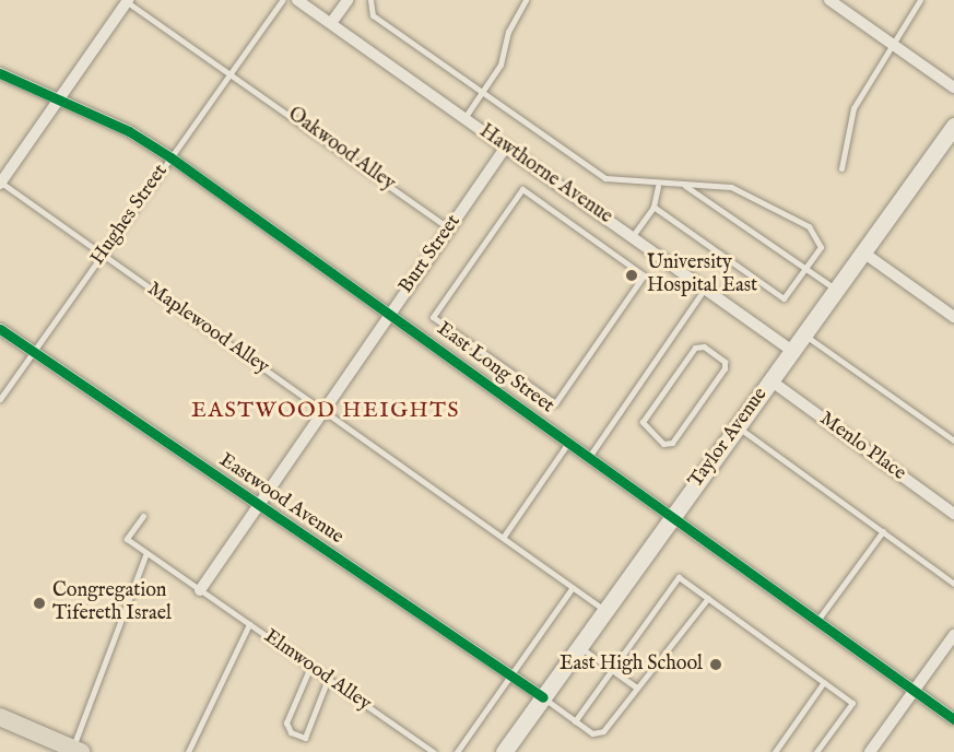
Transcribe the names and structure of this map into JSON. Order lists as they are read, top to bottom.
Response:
{
  "streets": {
    "main road": ["Taylor Avenue"],
    "street": [
      "Hawthorne Avenue",
      "Burt Street",
      "East Long Street",
      "Menlo Place",
      "Eastwood Avenue"
    ],
    "lane": [
      "Oakwood Alley",
      "Hughes Street",
      "Maplewood Alley",
      "Elmwood Alley"
    ]
  },
  "crossings": [
    ["Oakwood Alley", "Hughes Street"],
    ["Oakwood Alley", "Burt Street"],
    ["Hawthorne Avenue", "Burt Street"],
    ["Hawthorne Avenue", "Taylor Avenue"],
    ["Hughes Street", "Maplewood Alley"],
    ["Hughes Street", "East Long Street"],
    ["Hughes Street", "Eastwood Avenue"],
    ["Burt Street", "Maplewood Alley"],
    ["Burt Street", "East Long Street"],
    ["Burt Street", "Eastwood Avenue"],
    ["Burt Street", "Elmwood Alley"],
    ["Maplewood Alley", "Taylor Avenue"],
    ["East Long Street", "Taylor Avenue"],
    ["Taylor Avenue", "Menlo Place"],
    ["Taylor Avenue", "Eastwood Avenue"]
  ],
  "districts": ["EASTWOOD HEIGHTS"],
  "places": ["University Hospital East", "Congregation Tifereth Israel", "East High School"]
}
